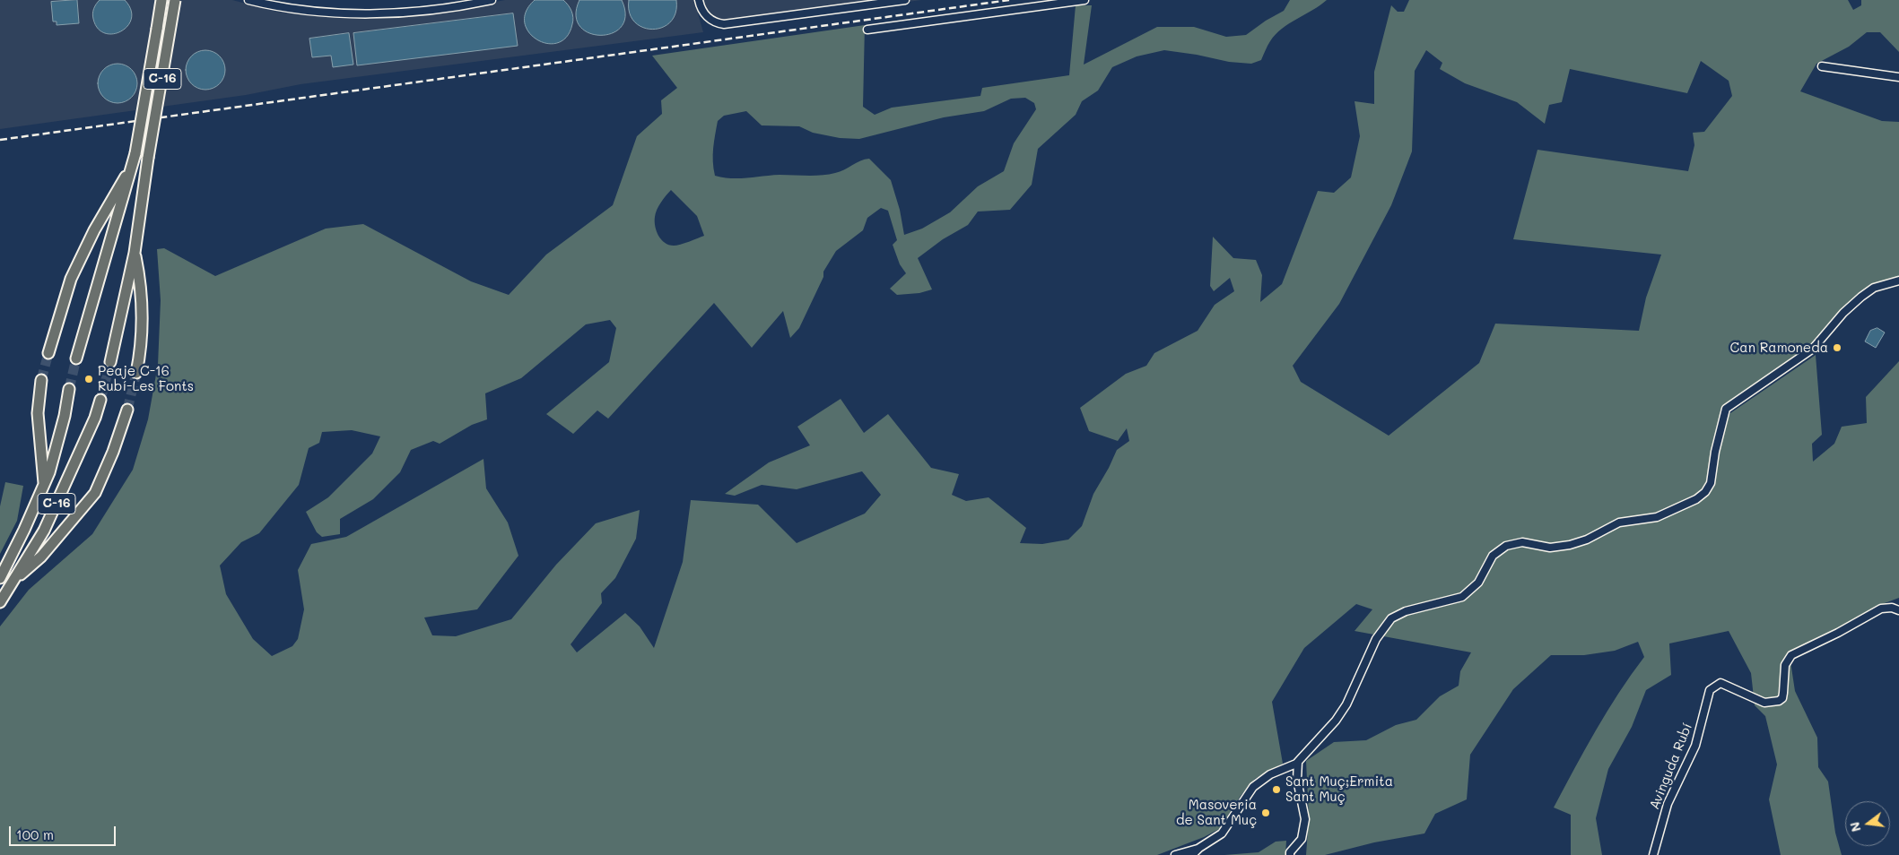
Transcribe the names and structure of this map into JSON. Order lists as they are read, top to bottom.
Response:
{
  "streets": {
    "highway": ["C-16"],
    "street": ["Avinguda Rubí"]
  },
  "places": [
    "Can Ramoneda",
    "Peaje C-16 Rubí-Les Fonts",
    "Sant Muç;Ermita Sant Muç",
    "Masoveria de Sant Muç"
  ],
  "scale_bar": "100 m",
  "north": "left"
}
